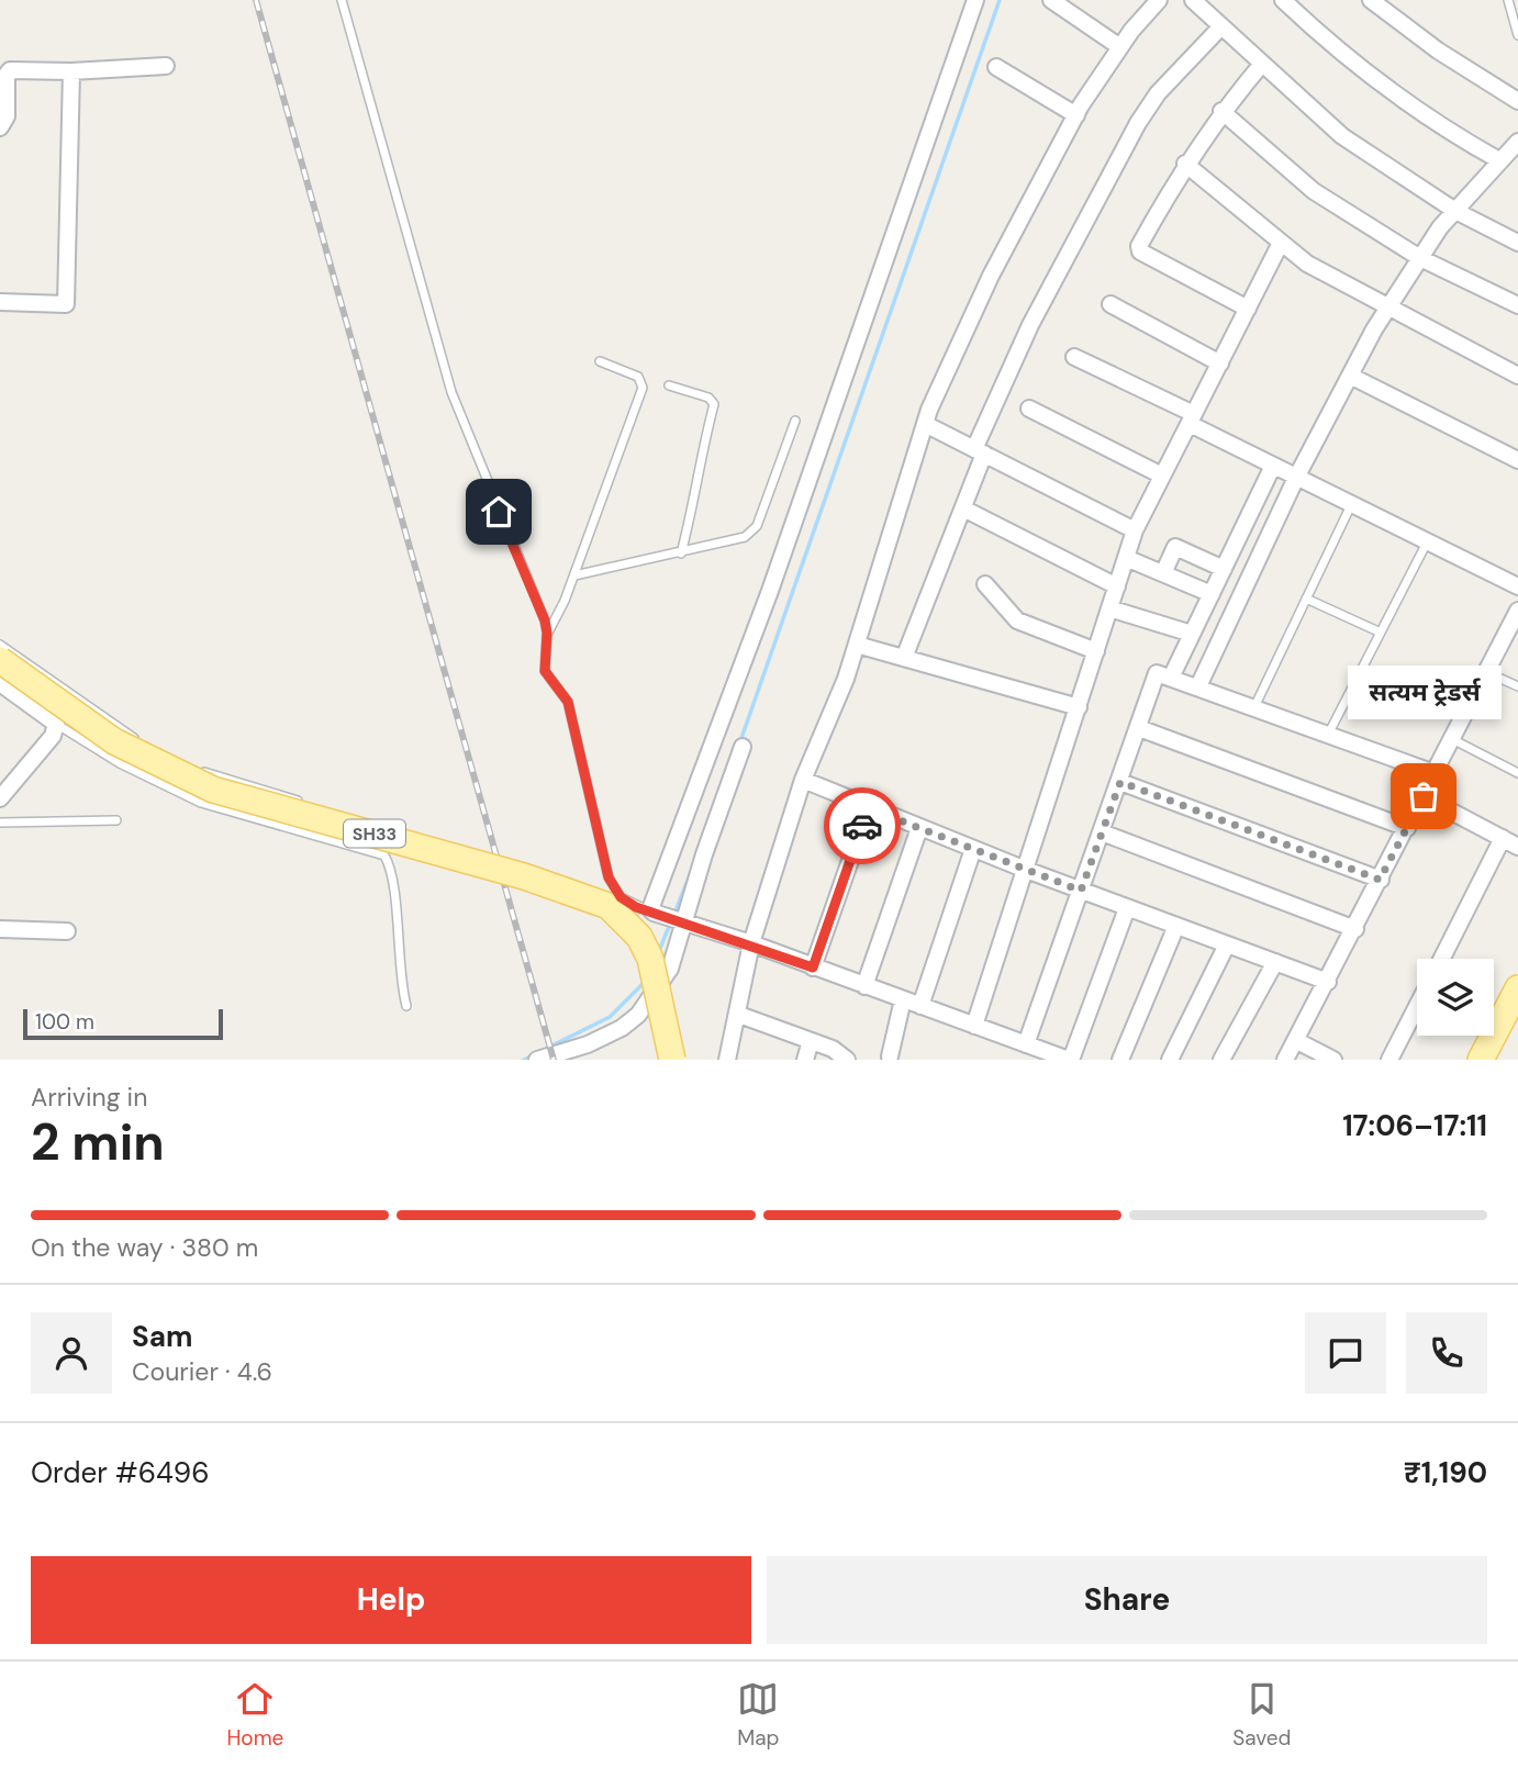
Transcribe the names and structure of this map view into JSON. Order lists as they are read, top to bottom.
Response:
{
  "streets": {
    "main road": ["SH33"]
  },
  "places": ["सत्यम ट्रेडर्स"],
  "scale_bar": "100 m",
  "page": {
    "bubble": "सत्यम ट्रेडर्स",
    "scale": "100 m",
    "heading": ["2 min", "Arriving in", "17:06–17:11"],
    "panel": [
      "Sam",
      "Courier · 4.6",
      "Order #6496",
      "₹1,190"
    ],
    "bar": "On the way · 380 m",
    "buttons": ["Help", "Share"],
    "tabs": ["Home", "Map", "Saved"]
  }
}
